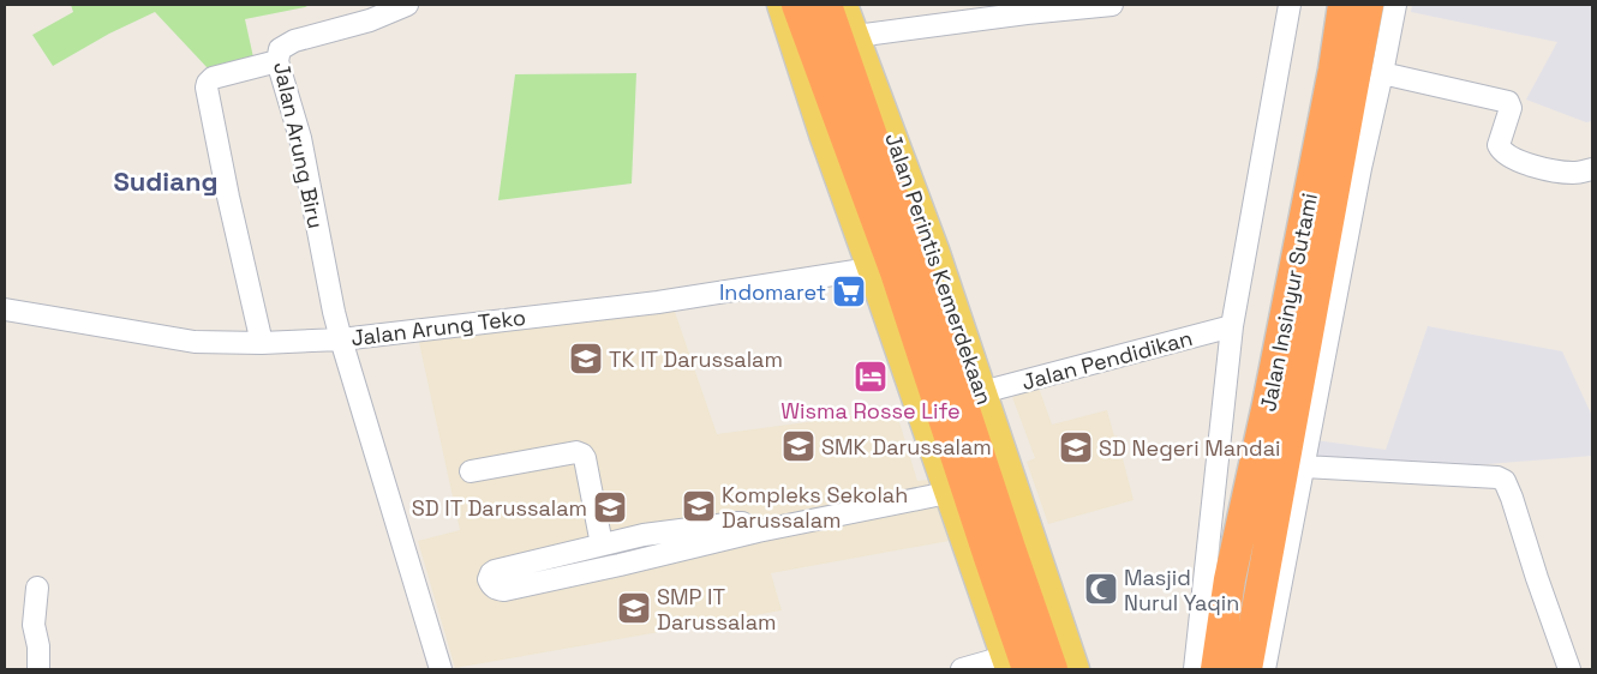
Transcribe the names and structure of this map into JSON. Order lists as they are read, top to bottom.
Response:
{
  "streets": {
    "highway": ["Jalan Perintis Kemerdekaan", "Jalan Insinyur Sutami"],
    "street": ["Jalan Arung Biru", "Jalan Arung Teko", "Jalan Pendidikan"]
  },
  "crossings": [
    ["Jalan Arung Biru", "Jalan Arung Teko"],
    ["Jalan Perintis Kemerdekaan", "Jalan Pendidikan"]
  ],
  "districts": ["Sudiang"],
  "places": {
    "supermarket": ["Indomaret"],
    "school or university": [
      "TK IT Darussalam",
      "SMK Darussalam",
      "SD Negeri Mandai",
      "Kompleks Sekolah Darussalam",
      "SD IT Darussalam",
      "SMP IT Darussalam"
    ],
    "hotel": ["Wisma Rosse Life"],
    "mosque": ["Masjid Nurul Yaqin"]
  }
}
